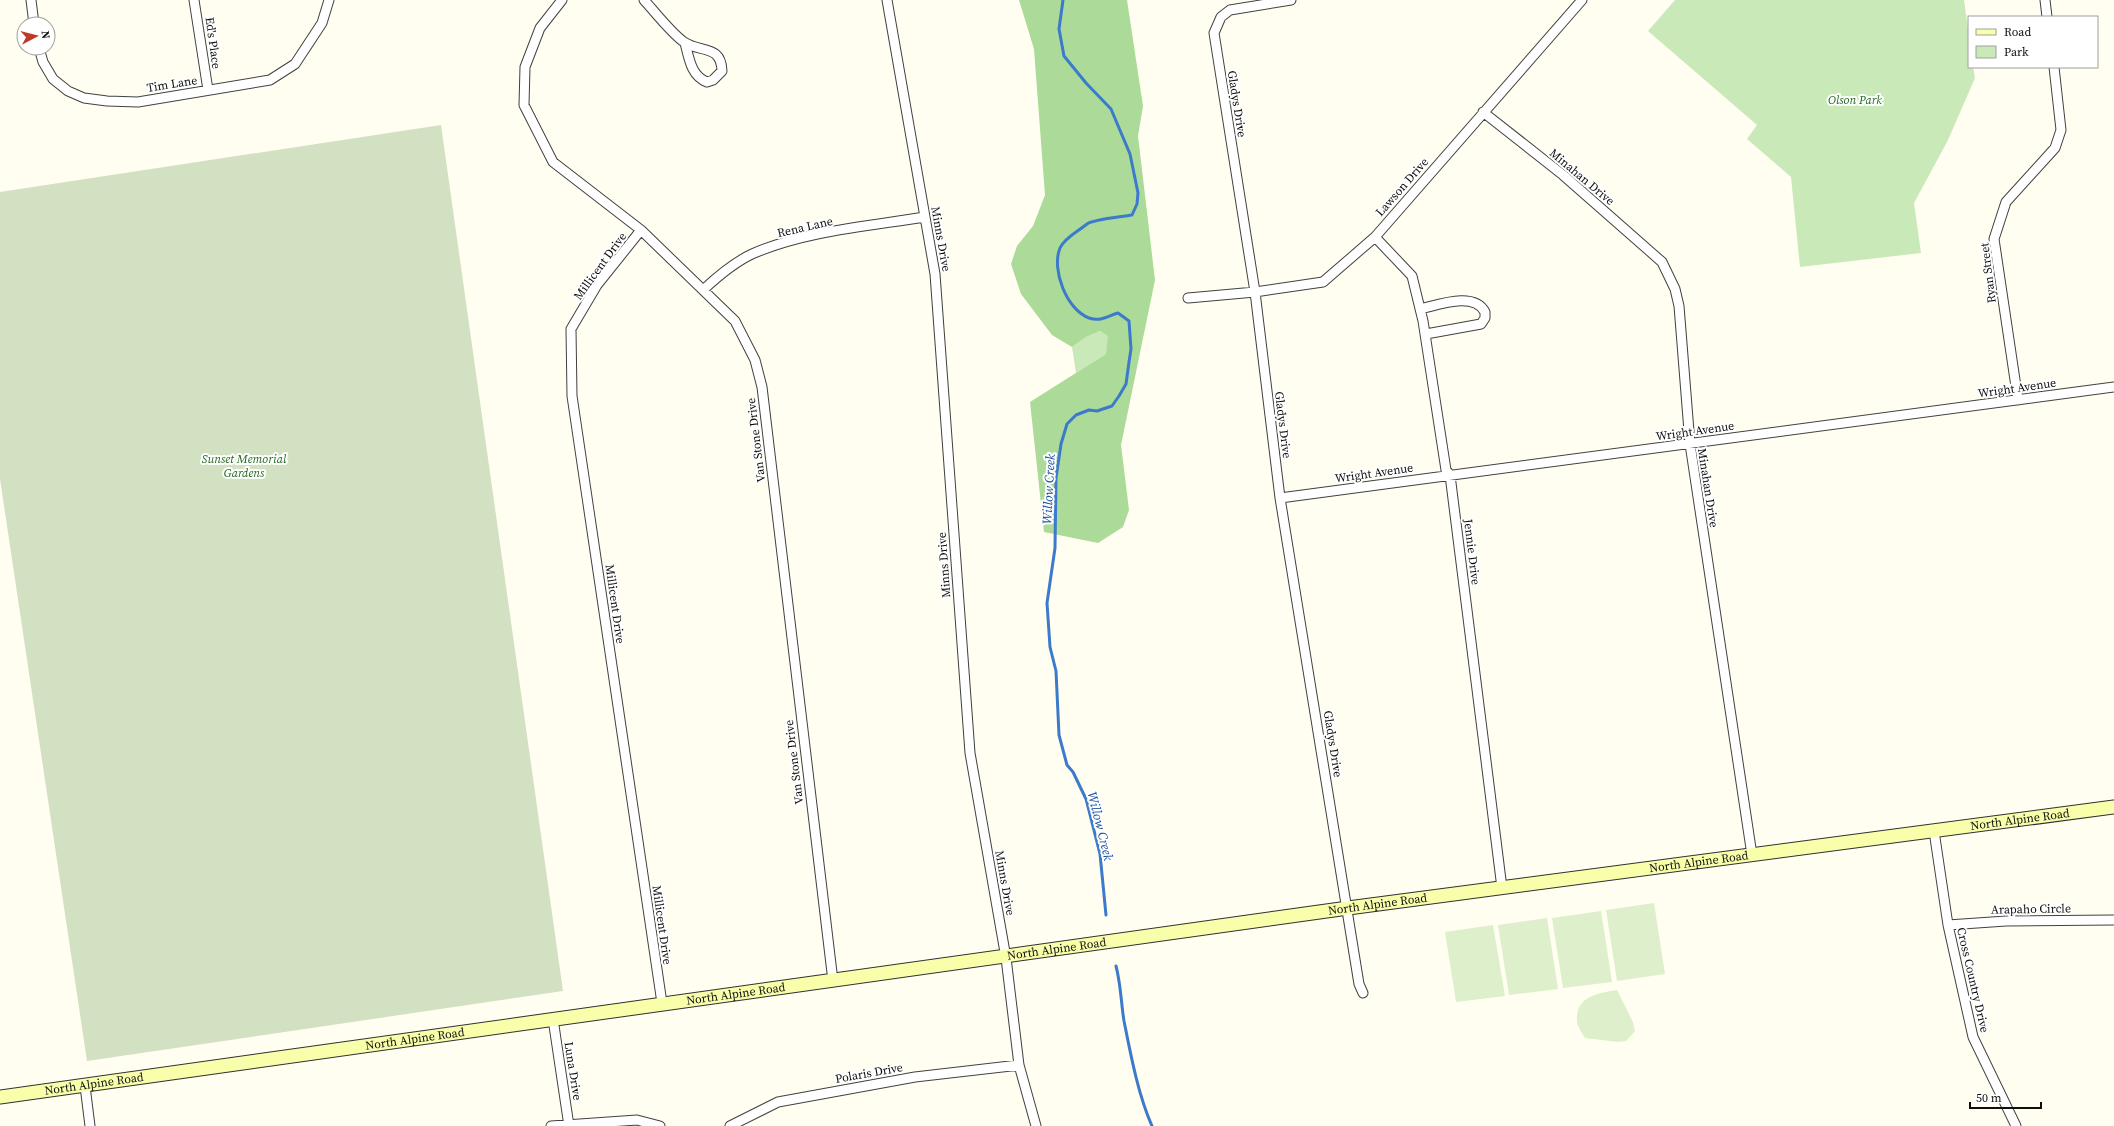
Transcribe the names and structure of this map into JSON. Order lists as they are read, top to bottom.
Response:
{
  "streets": {
    "main road": ["North Alpine Road"],
    "street": [
      "Ed's Place",
      "Tim Lane",
      "Gladys Drive",
      "Minahan Drive",
      "Lawson Drive",
      "Rena Lane",
      "Minns Drive",
      "Millicent Drive",
      "Ryan Street",
      "Wright Avenue",
      "Van Stone Drive",
      "Jennie Drive",
      "Arapaho Circle",
      "Cross Country Drive",
      "Luna Drive",
      "Polaris Drive"
    ]
  },
  "crossings": [
    ["Ed's Place", "Tim Lane"],
    ["Gladys Drive", "Lawson Drive"],
    ["Gladys Drive", "Wright Avenue"],
    ["Gladys Drive", "North Alpine Road"],
    ["Minahan Drive", "Lawson Drive"],
    ["Minahan Drive", "Wright Avenue"],
    ["Minahan Drive", "North Alpine Road"],
    ["Lawson Drive", "Jennie Drive"],
    ["Rena Lane", "Minns Drive"],
    ["Rena Lane", "Van Stone Drive"],
    ["Minns Drive", "North Alpine Road"],
    ["Minns Drive", "Polaris Drive"],
    ["Millicent Drive", "Van Stone Drive"],
    ["Millicent Drive", "North Alpine Road"],
    ["Ryan Street", "Wright Avenue"],
    ["Wright Avenue", "Jennie Drive"],
    ["Van Stone Drive", "North Alpine Road"],
    ["Jennie Drive", "North Alpine Road"],
    ["North Alpine Road", "Cross Country Drive"],
    ["North Alpine Road", "Luna Drive"],
    ["Arapaho Circle", "Cross Country Drive"]
  ],
  "water": ["Willow Creek"],
  "parks": ["Olson Park", "Sunset Memorial Gardens"],
  "legend": ["Road", "Park"],
  "scale_bar": "50 m",
  "north": "right"
}
